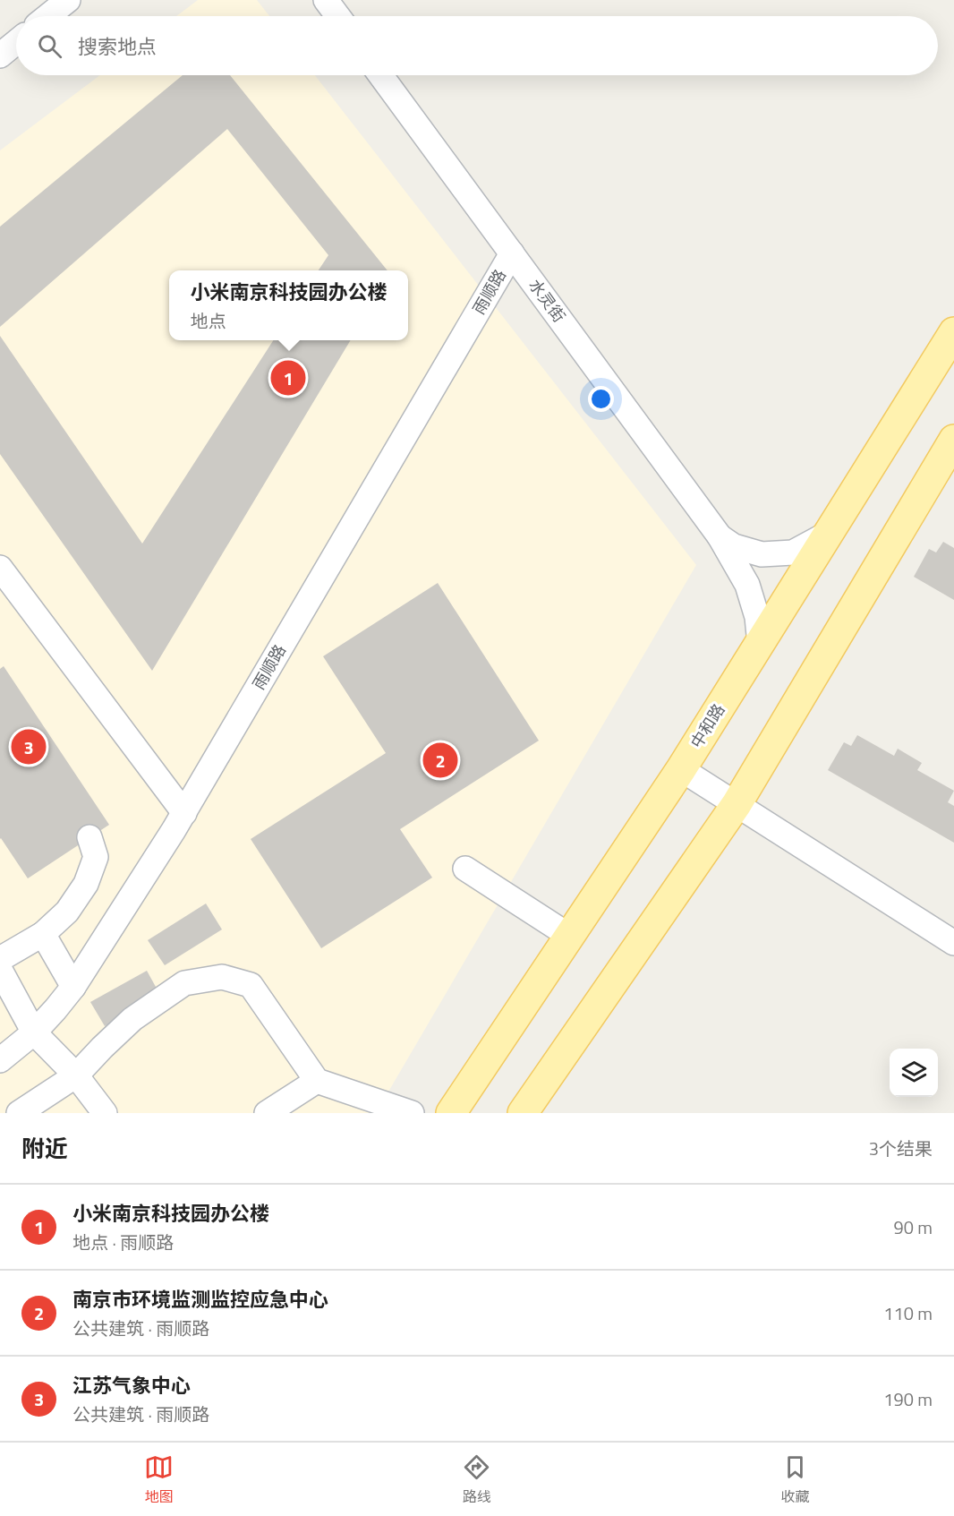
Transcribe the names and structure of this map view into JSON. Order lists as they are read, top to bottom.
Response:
{
  "streets": {
    "main road": ["中和路"],
    "street": ["雨顺路", "水灵街"]
  },
  "crossings": [
    ["雨顺路", "水灵街"],
    ["水灵街", "中和路"]
  ],
  "page": {
    "search": "搜索地点",
    "popup": ["小米南京科技园办公楼", "地点"],
    "pins": ["1", "3", "2"],
    "heading": ["附近", "3个结果"],
    "list": [
      {
        "mark": "1",
        "name": "小米南京科技园办公楼",
        "note": "地点 · 雨顺路",
        "value": "90 m"
      },
      {
        "mark": "2",
        "name": "南京市环境监测监控应急中心",
        "note": "公共建筑 · 雨顺路",
        "value": "110 m"
      },
      {
        "mark": "3",
        "name": "江苏气象中心",
        "note": "公共建筑 · 雨顺路",
        "value": "190 m"
      }
    ],
    "nav": ["地图", "路线", "收藏"]
  }
}
